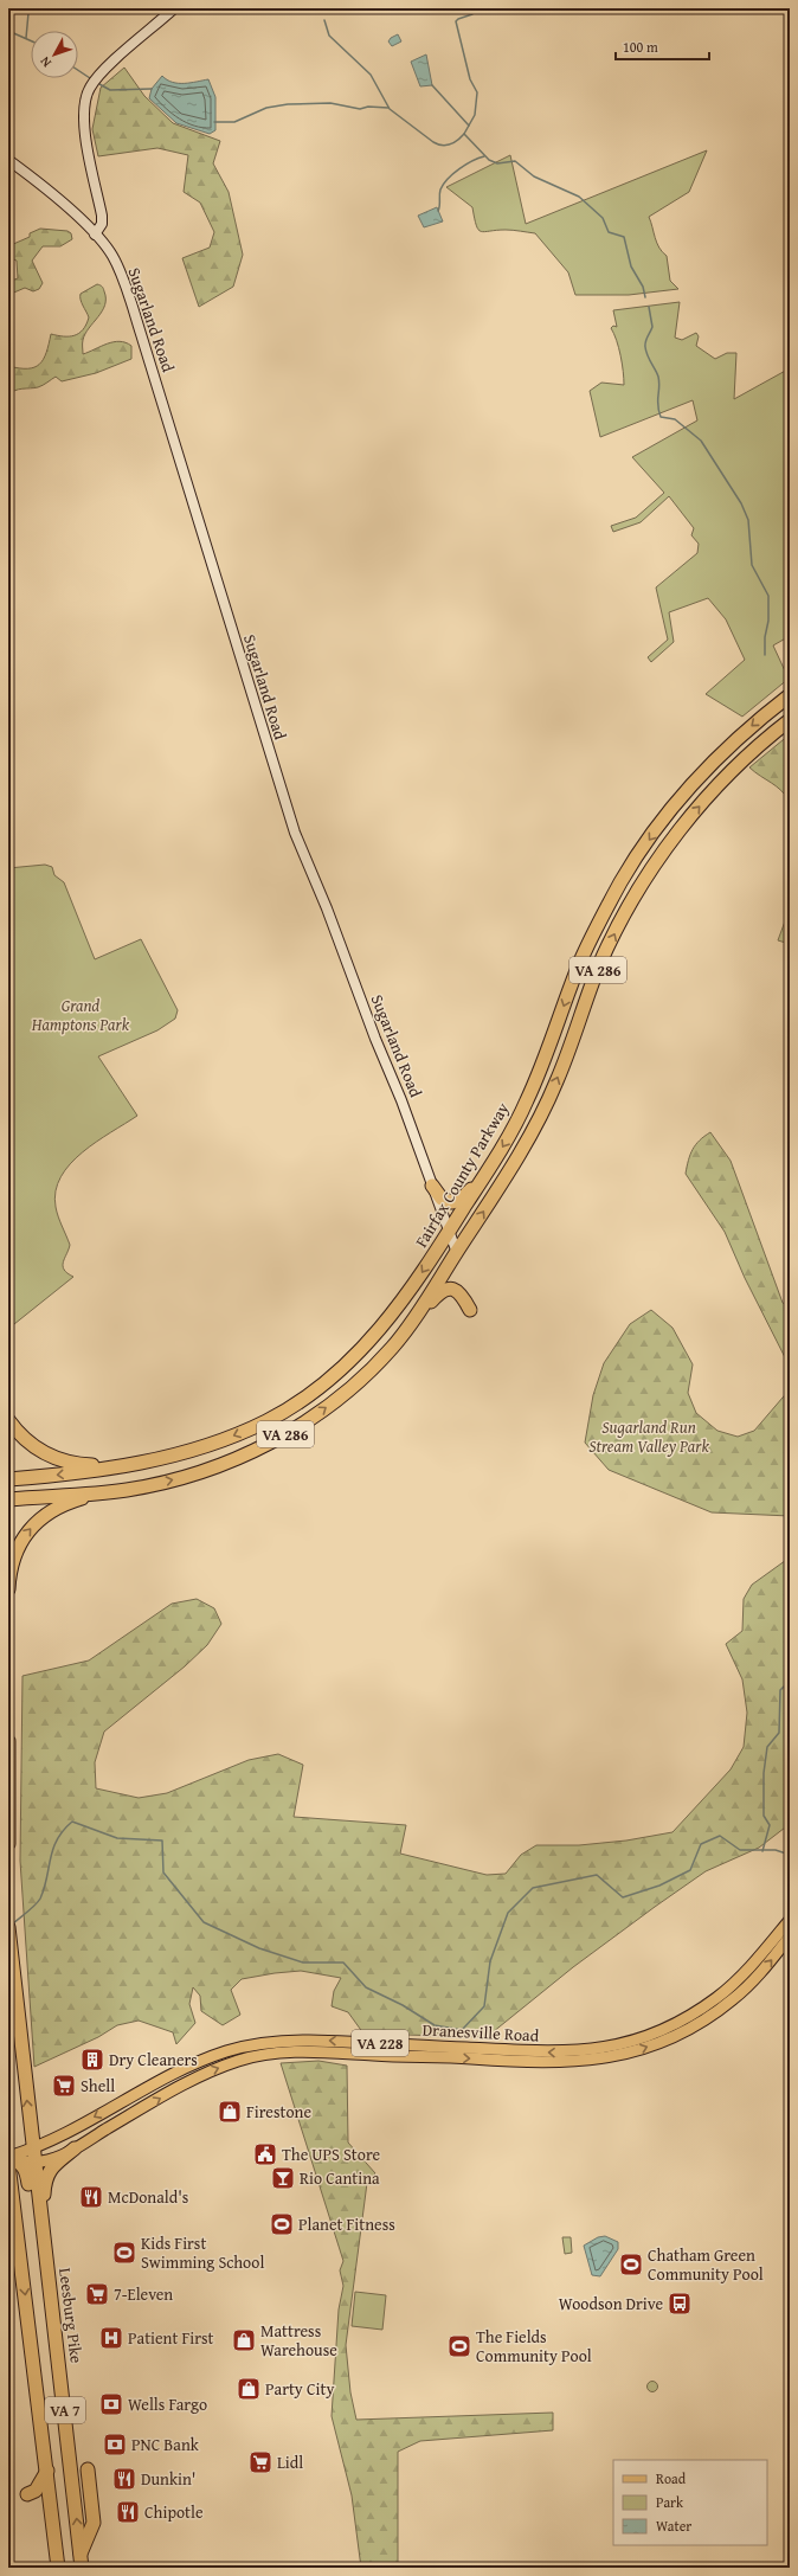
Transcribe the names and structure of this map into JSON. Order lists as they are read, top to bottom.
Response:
{
  "streets": {
    "highway": [
      "VA 286",
      "Fairfax County Parkway",
      "Leesburg Pike",
      "VA 7"
    ],
    "main road": ["Dranesville Road", "VA 228"],
    "street": ["Sugarland Road"]
  },
  "crossings": [
    ["Sugarland Road", "VA 286"],
    ["Sugarland Road", "Fairfax County Parkway"],
    ["Dranesville Road", "Leesburg Pike"]
  ],
  "parks": ["Grand Hamptons Park", "Sugarland Run Stream Valley Park"],
  "places": {
    "building": ["Dry Cleaners"],
    "supermarket": ["Shell", "7-Eleven", "Lidl"],
    "shop": ["Firestone", "Mattress Warehouse", "Party City"],
    "public building": ["The UPS Store"],
    "bar": ["Rio Cantina"],
    "restaurant": ["McDonald's", "Dunkin'", "Chipotle"],
    "sports": [
      "Planet Fitness",
      "Kids First Swimming School",
      "Chatham Green Community Pool",
      "The Fields Community Pool"
    ],
    "bus stop": ["Woodson Drive"],
    "hospital": ["Patient First"],
    "bank": ["Wells Fargo", "PNC Bank"]
  },
  "legend": ["Road", "Park", "Water"],
  "scale_bar": "100 m",
  "north": "bottom left"
}
